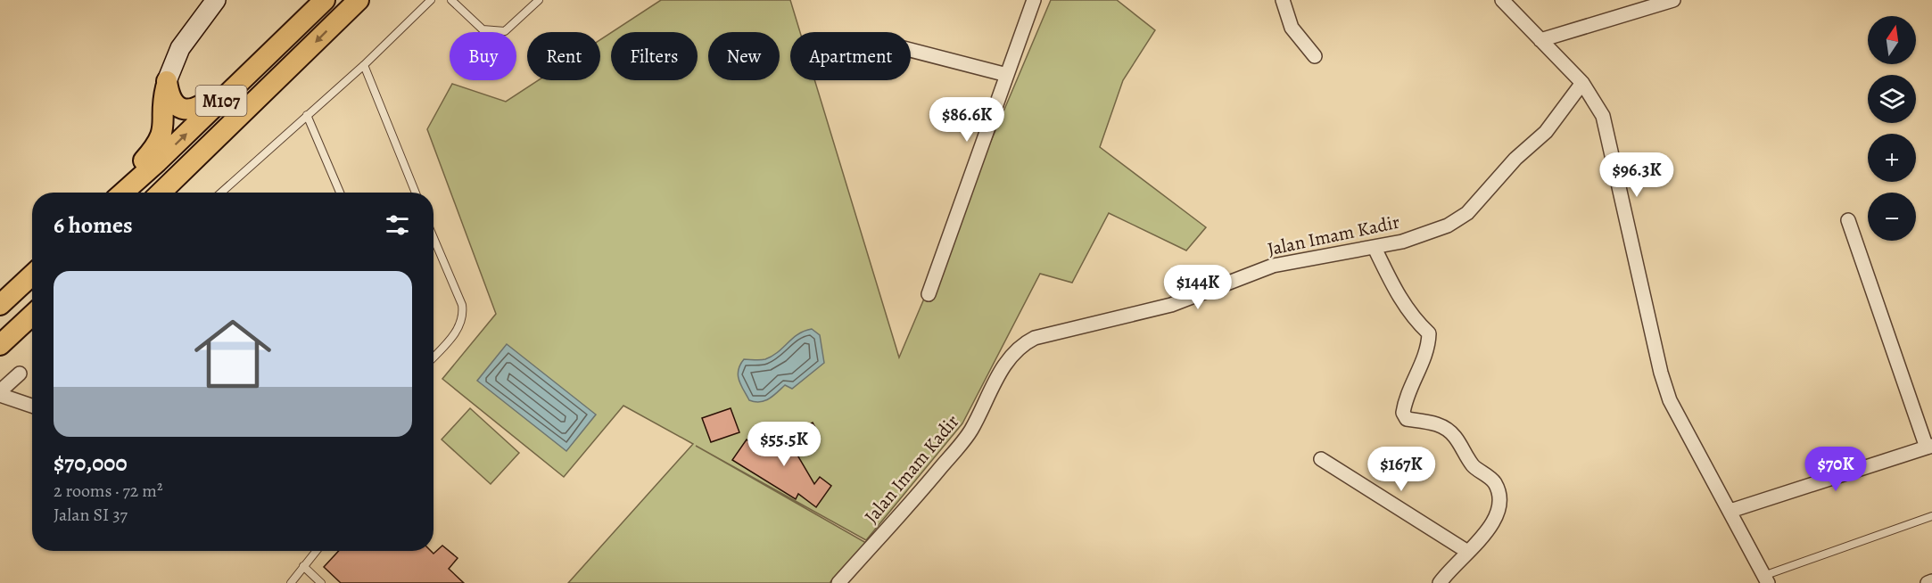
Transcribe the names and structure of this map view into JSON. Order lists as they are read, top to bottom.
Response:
{
  "streets": {
    "main road": ["M107"],
    "street": ["Jalan Imam Kadir"]
  },
  "north": "top",
  "page": {
    "map_buttons": ["+", "−"],
    "chip": [
      "Buy",
      "Rent",
      "Filters",
      "New",
      "Apartment"
    ],
    "price": [
      "$86.6K",
      "$96.3K",
      "$144K",
      "$55.5K",
      "$167K",
      "$70K"
    ],
    "heading": "6 homes",
    "list": [
      {
        "name": "$70,000",
        "note": "2 rooms · 72 m² · Jalan SI 37"
      }
    ]
  }
}
